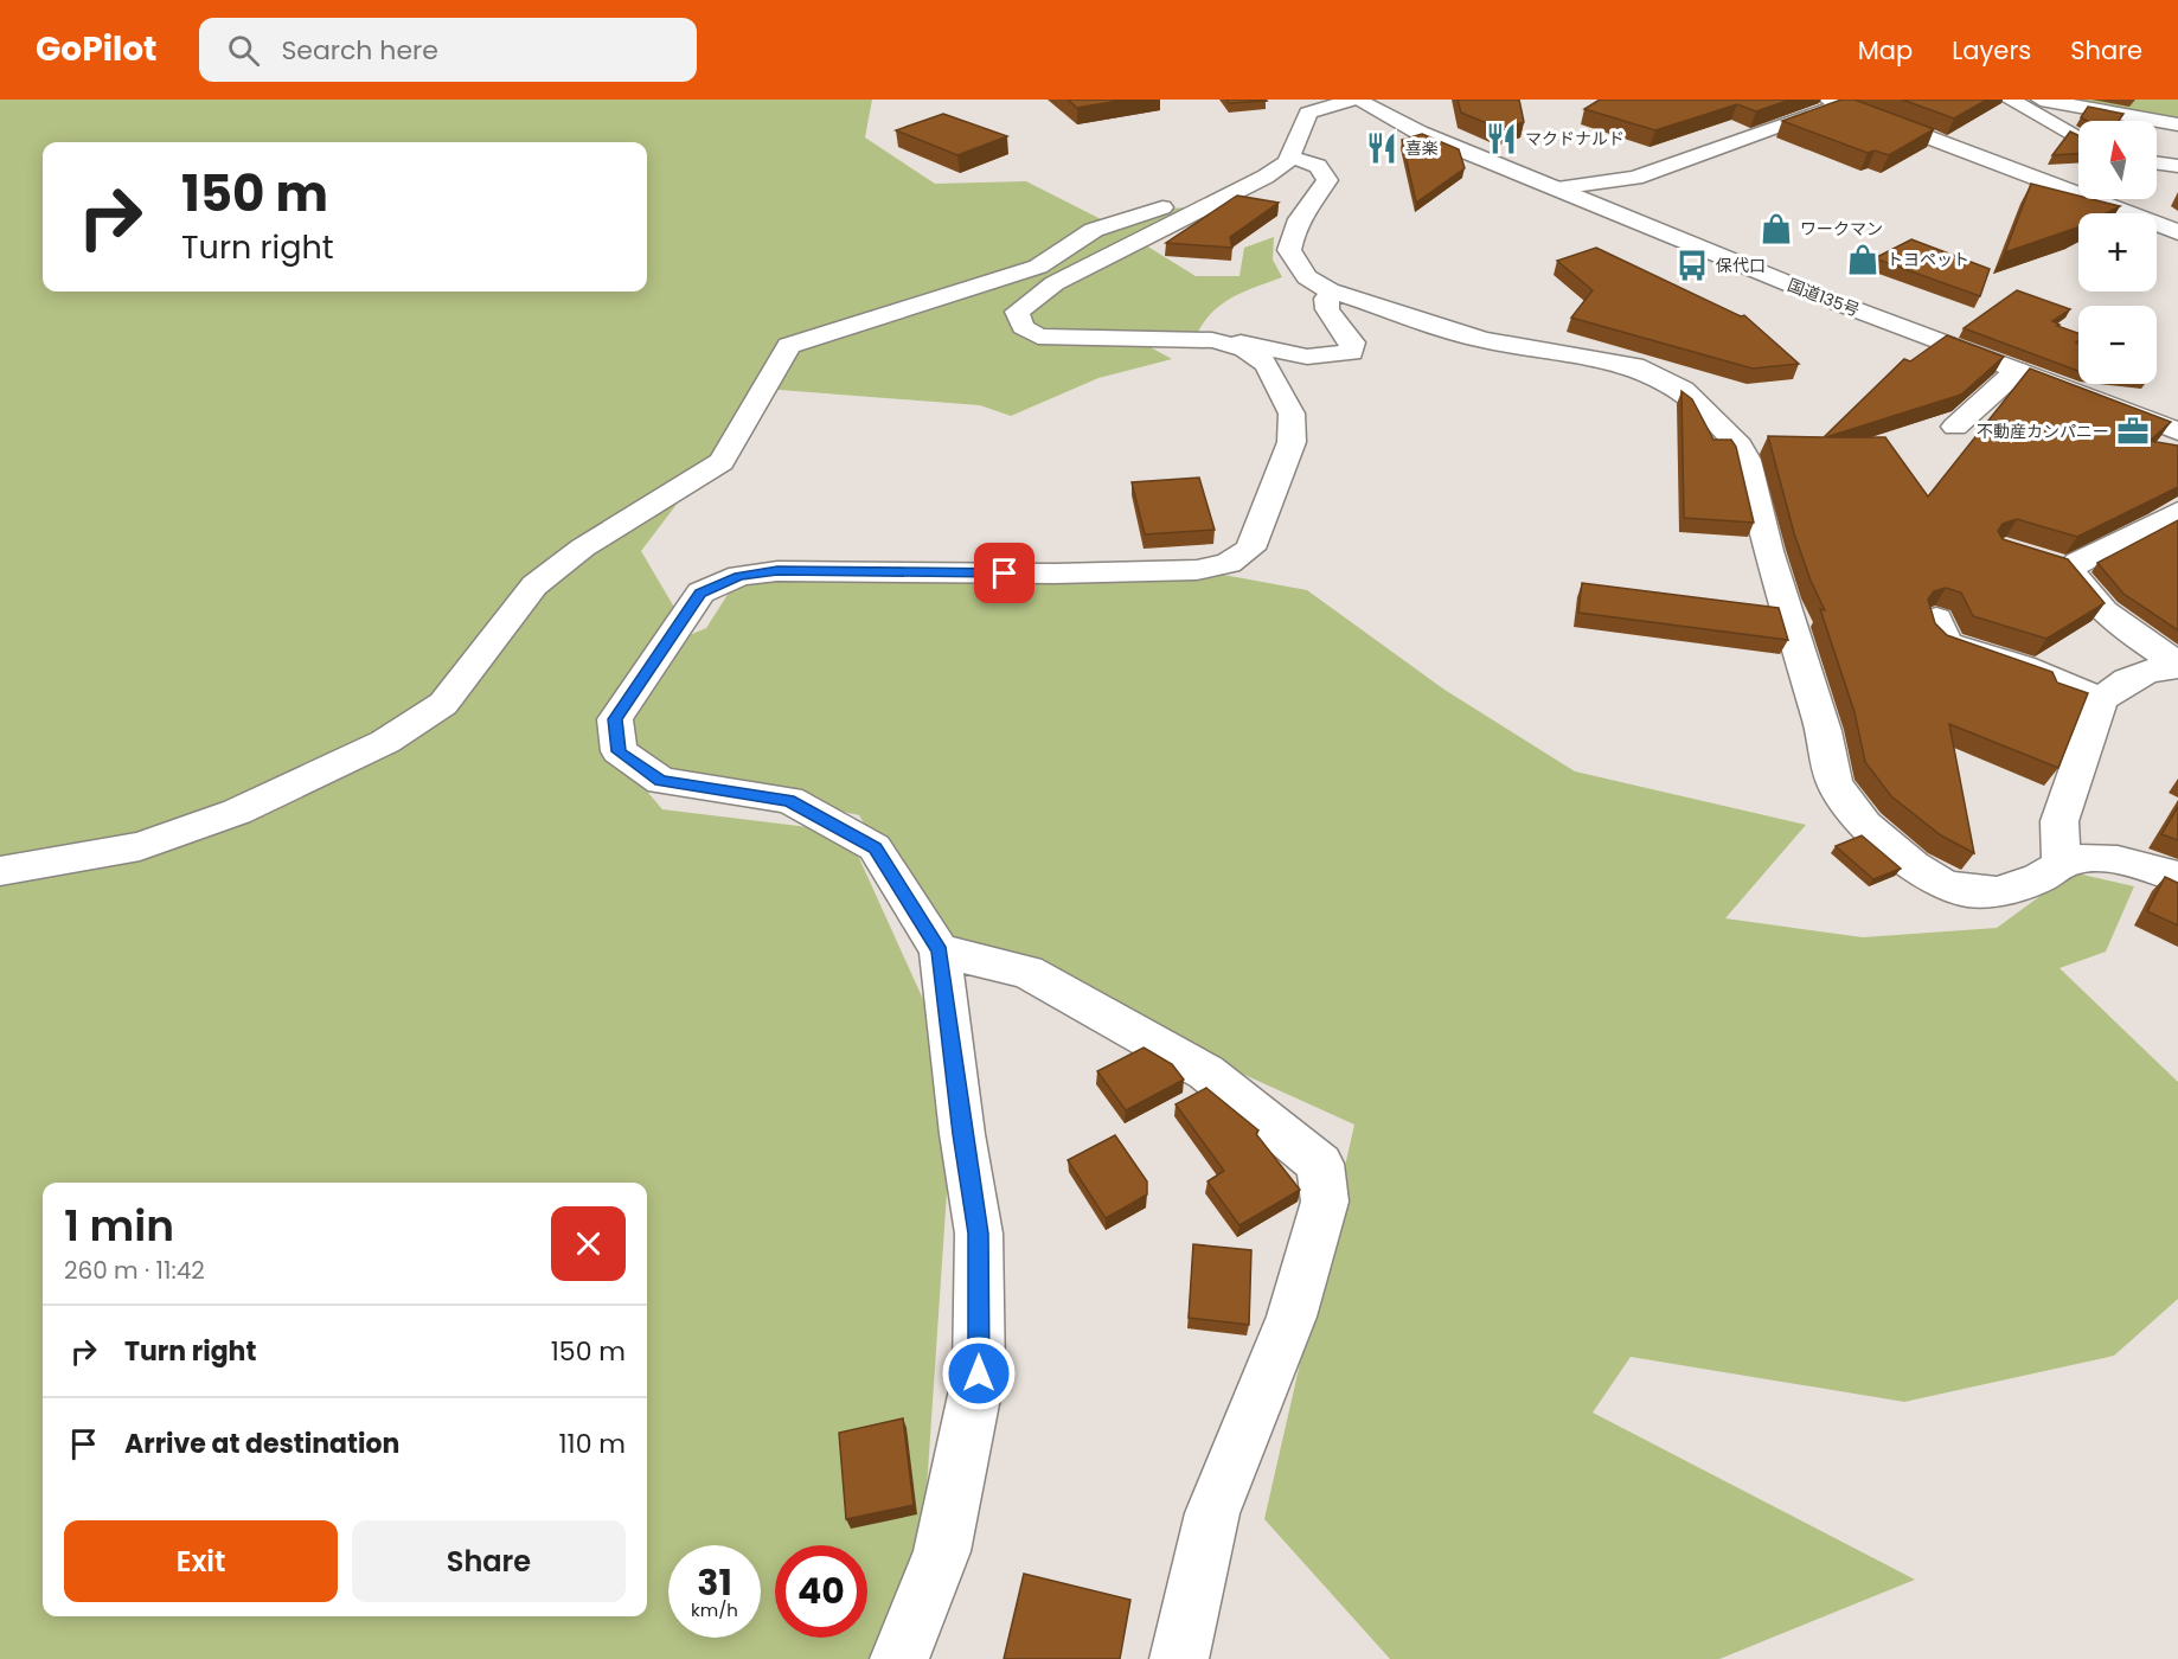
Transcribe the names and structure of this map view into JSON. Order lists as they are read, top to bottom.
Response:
{
  "streets": {
    "main road": ["国道135号"]
  },
  "places": {
    "restaurant": ["マクドナルド", "喜楽"],
    "shop": ["ワークマン", "トヨペット"],
    "bus stop": ["保代口"],
    "office": ["不動産カンパニー"]
  },
  "north": "top",
  "page": {
    "header": "GoPilot",
    "search": "Search here",
    "nav": ["Map", "Layers", "Share"],
    "map_buttons": ["+", "−"],
    "turn": ["150 m", "Turn right"],
    "heading": ["1 min", "260 m · 11:42"],
    "list": [
      {
        "name": "Turn right",
        "value": "150 m"
      },
      {
        "name": "Arrive at destination",
        "value": "110 m"
      }
    ],
    "buttons": ["Exit", "Share"],
    "speed": "31 km/h",
    "limit": "40"
  }
}
